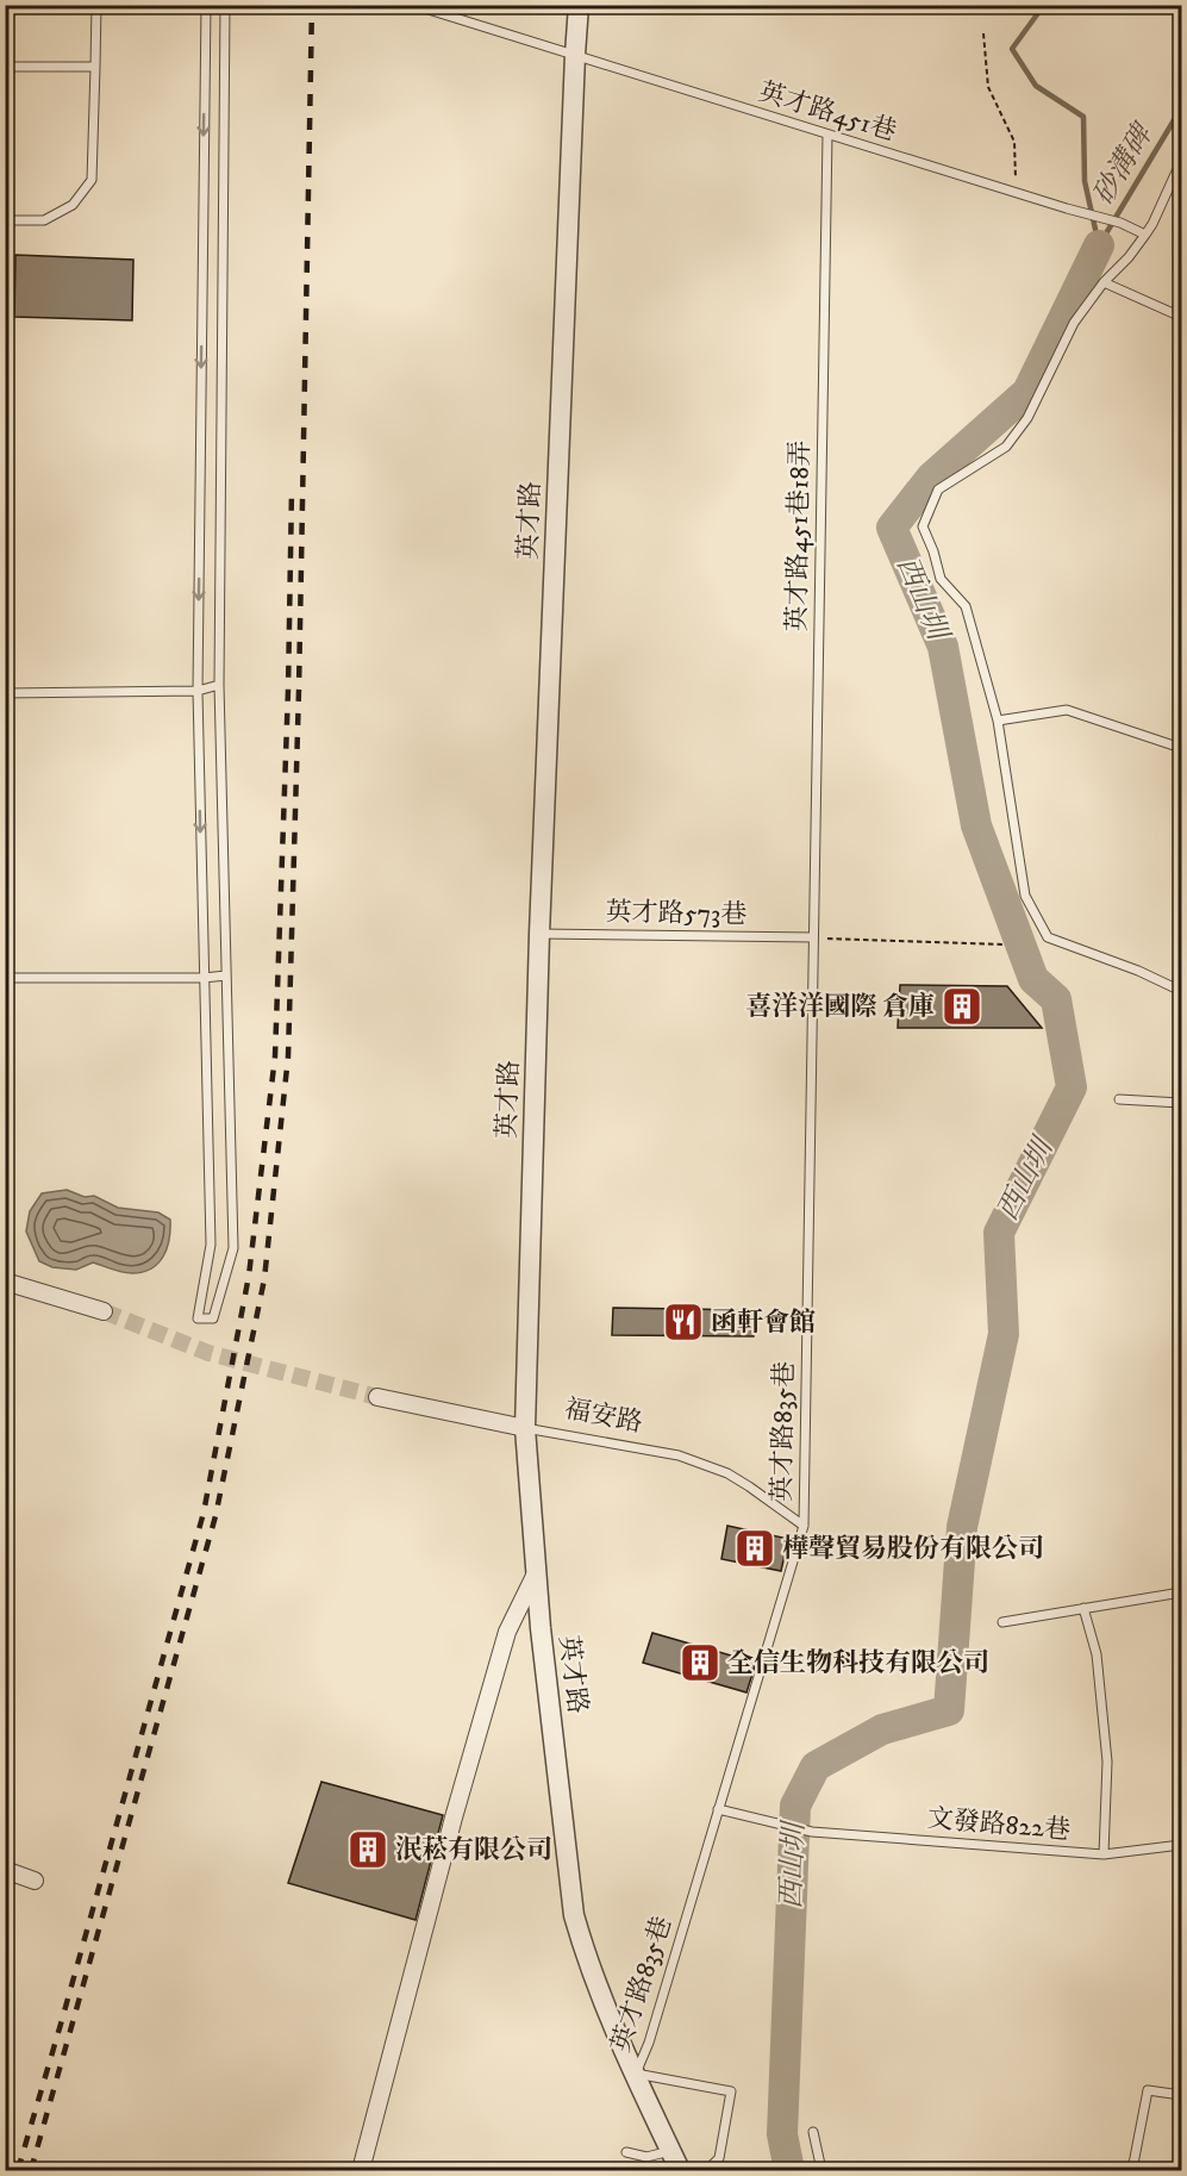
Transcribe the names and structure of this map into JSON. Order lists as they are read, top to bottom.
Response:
{
  "streets": {
    "street": ["英才路", "福安路"],
    "lane": [
      "英才路451巷",
      "英才路451巷18弄",
      "英才路573巷",
      "英才路835巷",
      "文發路822巷"
    ]
  },
  "crossings": [
    ["英才路451巷", "英才路"],
    ["英才路451巷", "英才路451巷18弄"],
    ["英才路", "英才路573巷"],
    ["英才路", "福安路"],
    ["英才路", "英才路835巷"],
    ["英才路451巷18弄", "英才路573巷"],
    ["英才路451巷18弄", "英才路835巷"],
    ["英才路573巷", "英才路835巷"],
    ["福安路", "英才路835巷"],
    ["英才路835巷", "文發路822巷"]
  ],
  "water": ["砂溝碑", "西山圳"],
  "places": {
    "building": [
      "喜洋洋國際 倉庫",
      "樺聲貿易股份有限公司",
      "全信生物科技有限公司",
      "泯菘有限公司"
    ],
    "restaurant": ["函軒會館"]
  }
}
